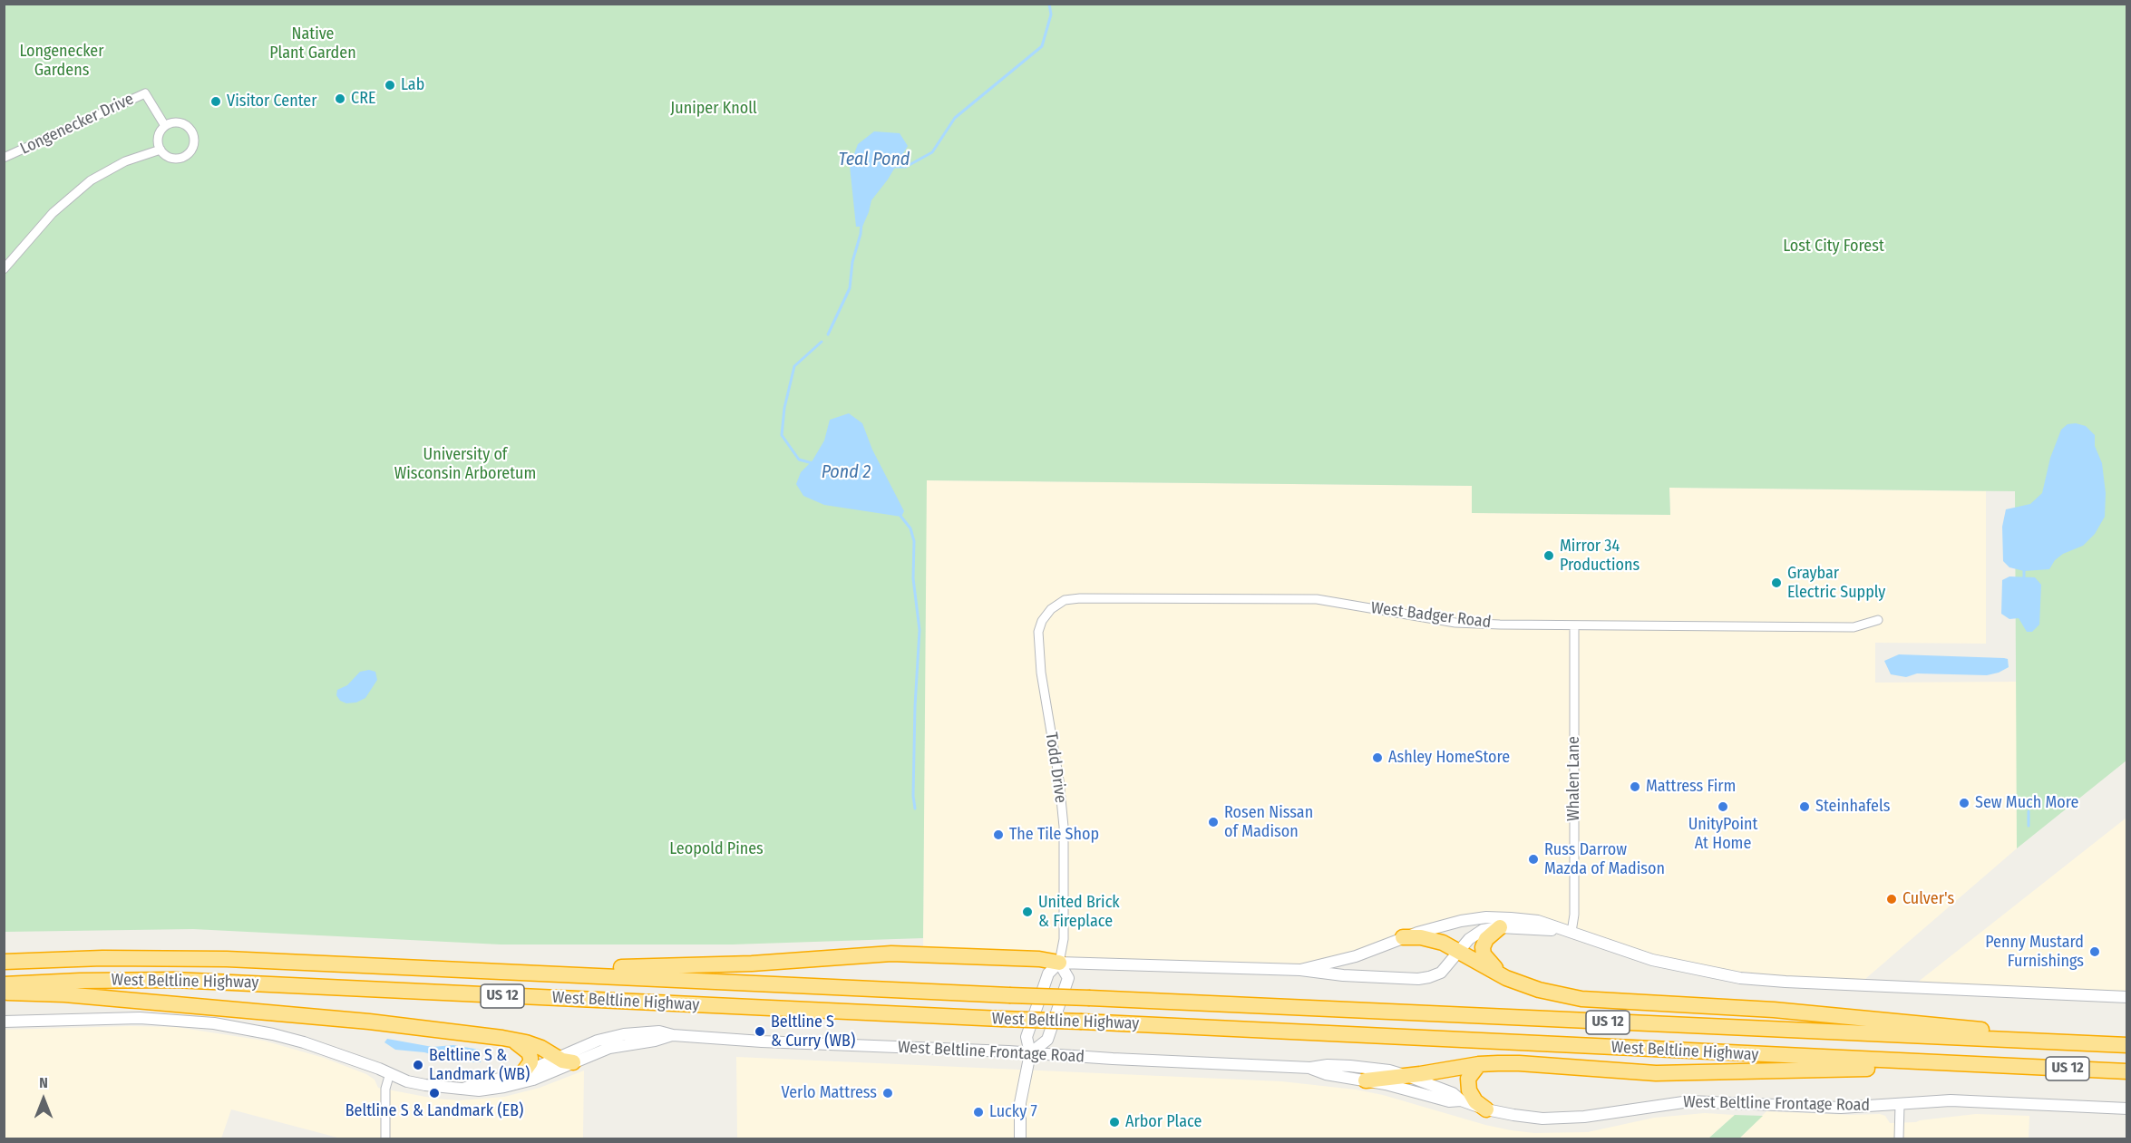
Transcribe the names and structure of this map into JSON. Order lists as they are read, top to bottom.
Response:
{
  "streets": {
    "highway": ["West Beltline Highway", "US 12"],
    "street": [
      "Longenecker Drive",
      "West Badger Road",
      "Todd Drive",
      "Whalen Lane",
      "West Beltline Frontage Road"
    ]
  },
  "crossings": [
    ["West Badger Road", "Todd Drive"],
    ["West Badger Road", "Whalen Lane"],
    ["Todd Drive", "West Beltline Frontage Road"]
  ],
  "water": ["Teal Pond", "Pond 2"],
  "parks": [
    "Native Plant Garden",
    "Longenecker Gardens",
    "Juniper Knoll",
    "Lost City Forest",
    "University of Wisconsin Arboretum",
    "Leopold Pines"
  ],
  "places": [
    "Lab",
    "CRE",
    "Visitor Center",
    "Mirror 34 Productions",
    "Graybar Electric Supply",
    "Ashley HomeStore",
    "Mattress Firm",
    "Sew Much More",
    "UnityPoint At Home",
    "Steinhafels",
    "Rosen Nissan of Madison",
    "The Tile Shop",
    "Russ Darrow Mazda of Madison",
    "Culver's",
    "United Brick & Fireplace",
    "Penny Mustard Furnishings",
    "Beltline S & Curry (WB)",
    "Beltline S & Landmark (WB)",
    "Beltline S & Landmark (EB)",
    "Verlo Mattress",
    "Lucky 7",
    "Arbor Place"
  ],
  "north": "top"
}
